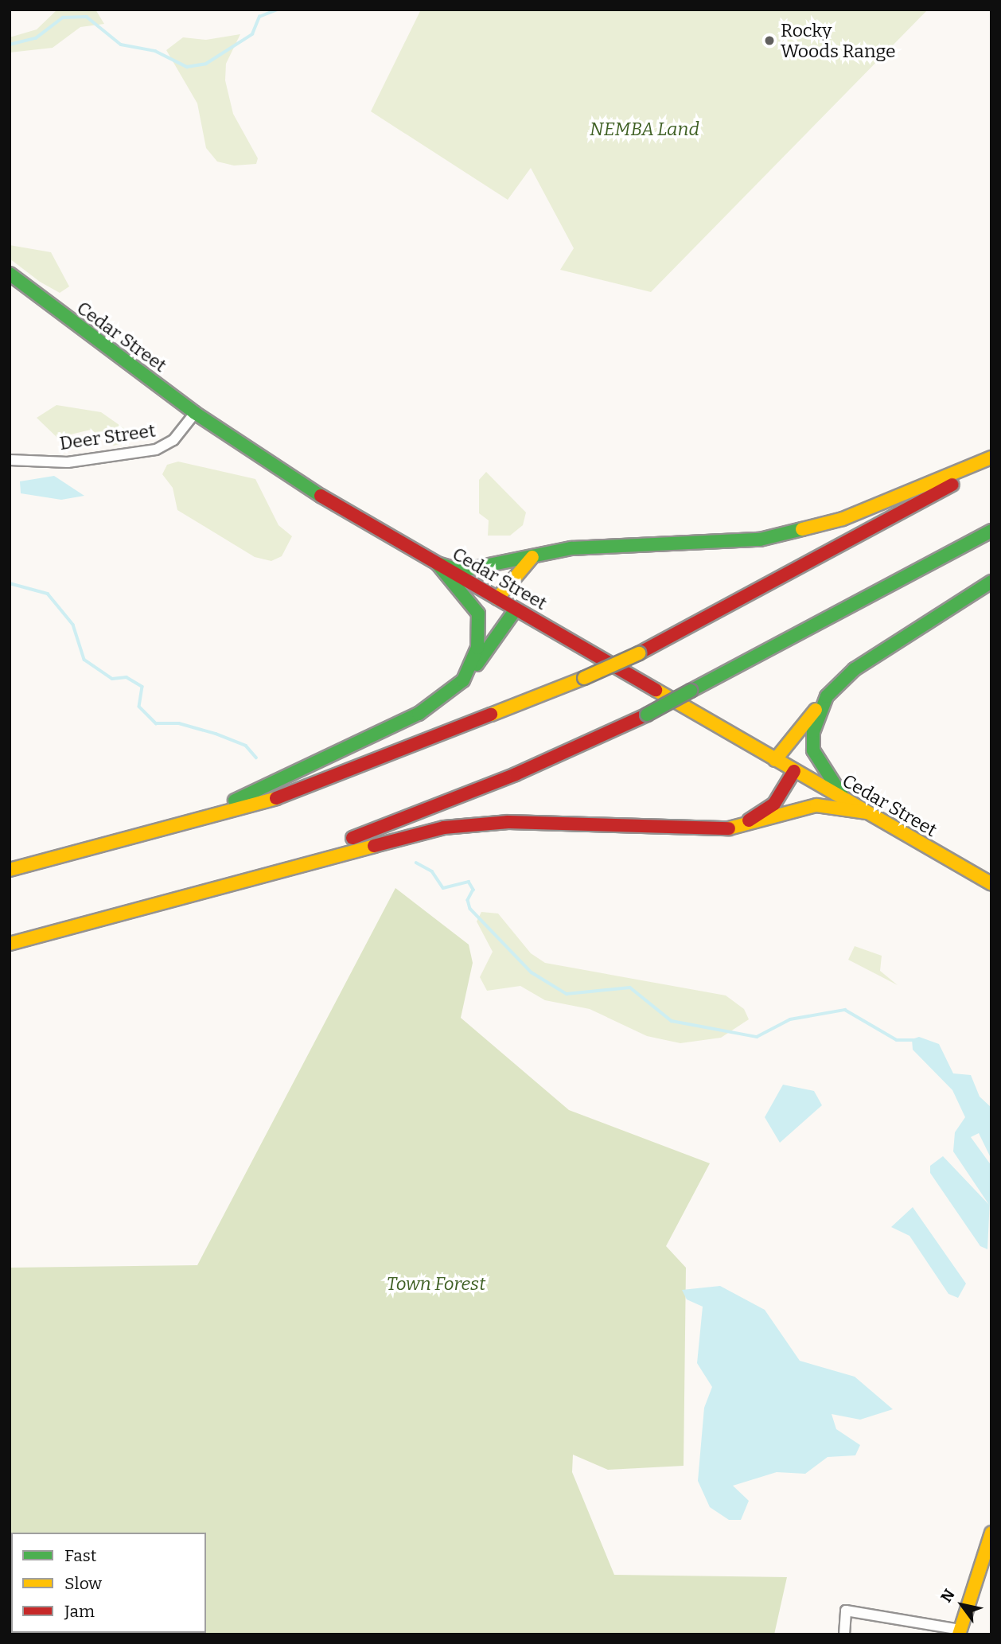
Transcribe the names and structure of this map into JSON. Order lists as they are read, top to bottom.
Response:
{
  "streets": {
    "main road": ["Cedar Street"],
    "street": ["Deer Street"]
  },
  "crossings": [
    ["Cedar Street", "Deer Street"]
  ],
  "parks": ["NEMBA Land", "Town Forest"],
  "places": ["Rocky Woods Range"],
  "legend": ["Fast", "Slow", "Jam"],
  "north": "top left"
}
